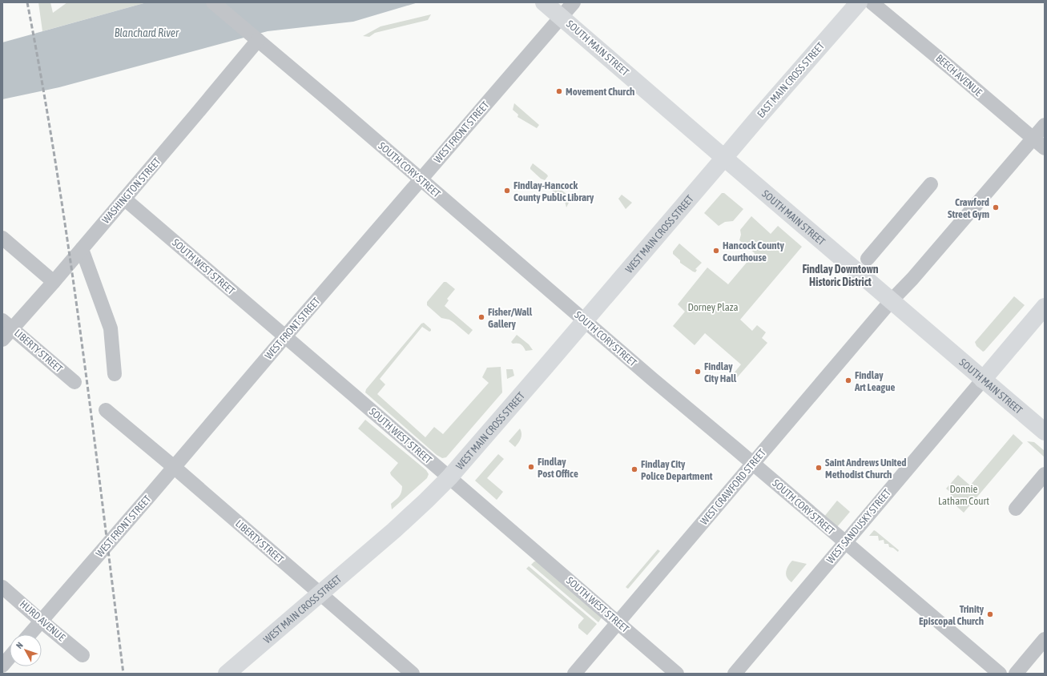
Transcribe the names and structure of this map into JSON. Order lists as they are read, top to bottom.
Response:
{
  "streets": {
    "main road": ["SOUTH MAIN STREET", "EAST MAIN CROSS STREET", "WEST MAIN CROSS STREET"],
    "street": [
      "BEECH AVENUE",
      "WEST FRONT STREET",
      "SOUTH CORY STREET",
      "WASHINGTON STREET",
      "SOUTH WEST STREET",
      "LIBERTY STREET",
      "WEST CRAWFORD STREET",
      "WEST SANDUSKY STREET",
      "HURD AVENUE"
    ]
  },
  "crossings": [
    ["SOUTH MAIN STREET", "EAST MAIN CROSS STREET"],
    ["SOUTH MAIN STREET", "WEST FRONT STREET"],
    ["SOUTH MAIN STREET", "WEST MAIN CROSS STREET"],
    ["SOUTH MAIN STREET", "WEST CRAWFORD STREET"],
    ["SOUTH MAIN STREET", "WEST SANDUSKY STREET"],
    ["BEECH AVENUE", "WEST CRAWFORD STREET"],
    ["EAST MAIN CROSS STREET", "WEST MAIN CROSS STREET"],
    ["WEST FRONT STREET", "SOUTH CORY STREET"],
    ["WEST FRONT STREET", "SOUTH WEST STREET"],
    ["WEST FRONT STREET", "LIBERTY STREET"],
    ["WEST FRONT STREET", "HURD AVENUE"],
    ["SOUTH CORY STREET", "WASHINGTON STREET"],
    ["SOUTH CORY STREET", "WEST MAIN CROSS STREET"],
    ["SOUTH CORY STREET", "WEST CRAWFORD STREET"],
    ["SOUTH CORY STREET", "WEST SANDUSKY STREET"],
    ["WASHINGTON STREET", "SOUTH WEST STREET"],
    ["WASHINGTON STREET", "LIBERTY STREET"],
    ["WEST MAIN CROSS STREET", "SOUTH WEST STREET"],
    ["WEST MAIN CROSS STREET", "LIBERTY STREET"],
    ["SOUTH WEST STREET", "WEST CRAWFORD STREET"]
  ],
  "districts": ["Findlay Downtown Historic District"],
  "water": ["Blanchard River"],
  "parks": ["Dorney Plaza", "Donnie Latham Court"],
  "places": [
    "Movement Church",
    "Findlay-Hancock County Public Library",
    "Crawford Street Gym",
    "Hancock County Courthouse",
    "Fisher/Wall Gallery",
    "Findlay City Hall",
    "Findlay Art League",
    "Findlay Post Office",
    "Saint Andrews United Methodist Church",
    "Findlay City Police Department",
    "Trinity Episcopal Church"
  ],
  "north": "top left"
}
